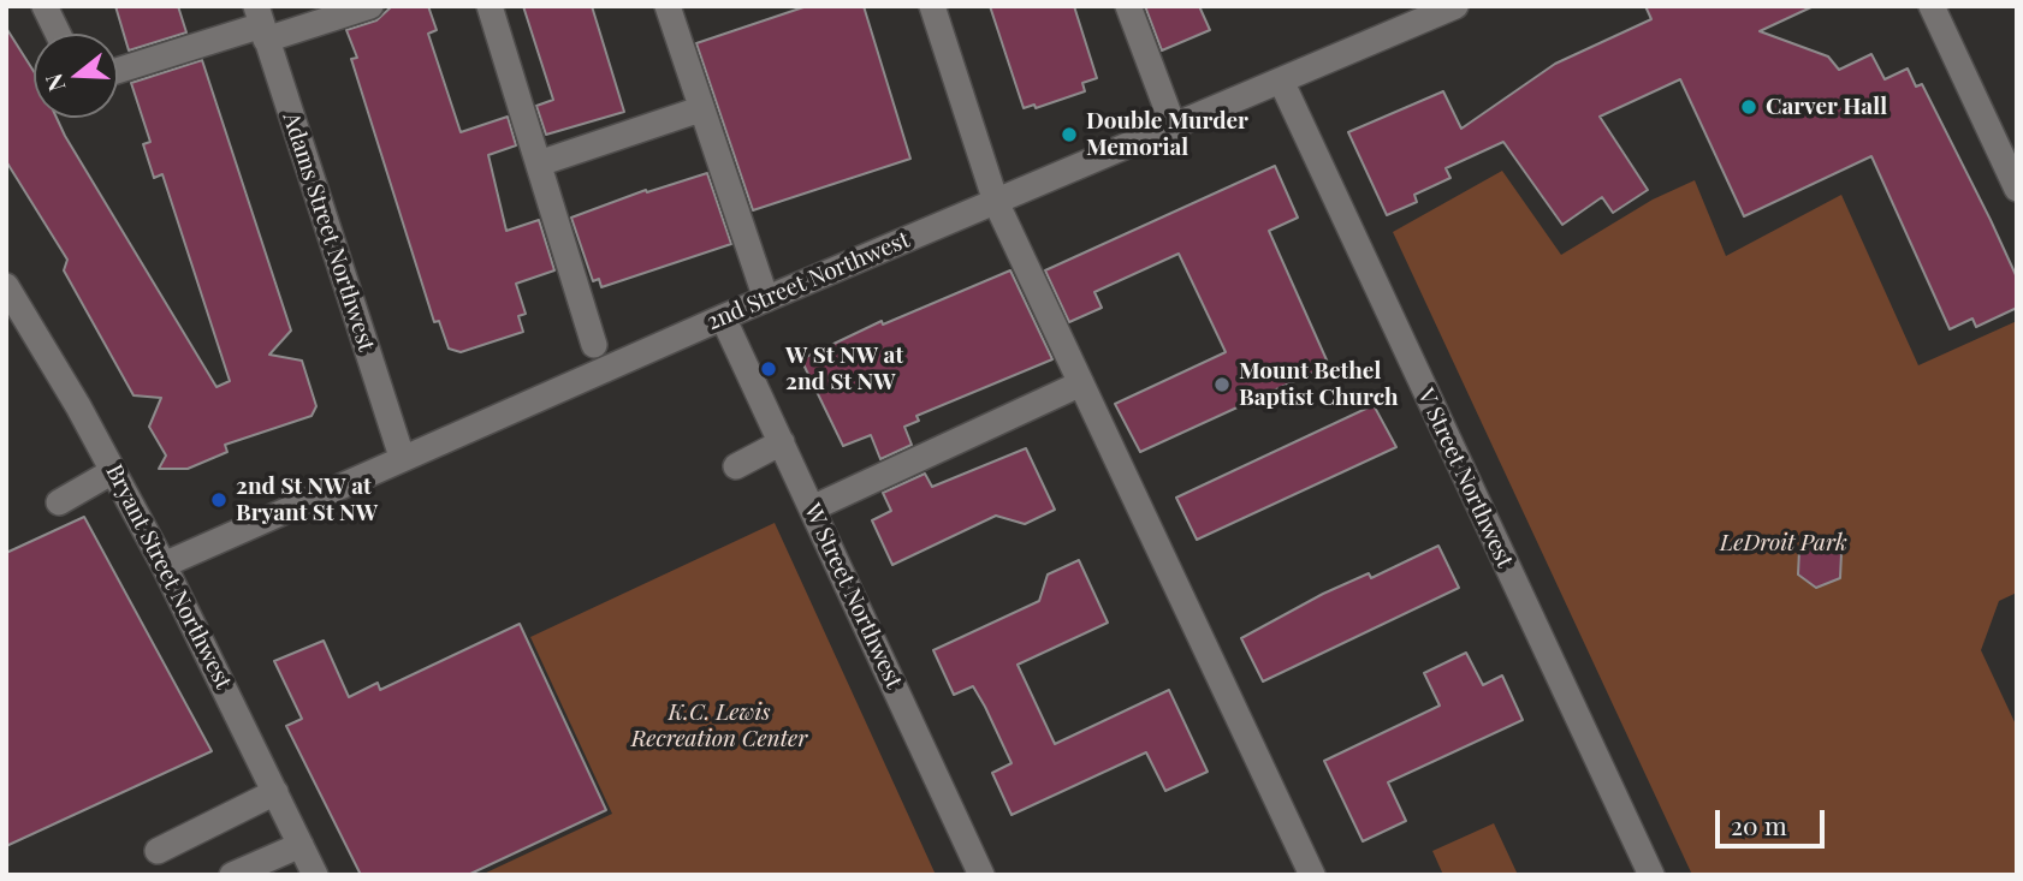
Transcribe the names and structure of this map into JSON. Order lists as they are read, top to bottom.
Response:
{
  "streets": {
    "street": [
      "Adams Street Northwest",
      "2nd Street Northwest",
      "V Street Northwest",
      "Bryant Street Northwest",
      "W Street Northwest"
    ]
  },
  "crossings": [
    ["Adams Street Northwest", "2nd Street Northwest"],
    ["2nd Street Northwest", "V Street Northwest"],
    ["2nd Street Northwest", "Bryant Street Northwest"],
    ["2nd Street Northwest", "W Street Northwest"]
  ],
  "parks": ["LeDroit Park", "K.C. Lewis Recreation Center"],
  "places": [
    "Carver Hall",
    "Double Murder Memorial",
    "W St NW at 2nd St NW",
    "Mount Bethel Baptist Church",
    "2nd St NW at Bryant St NW"
  ],
  "scale_bar": "20 m",
  "north": "left"
}
